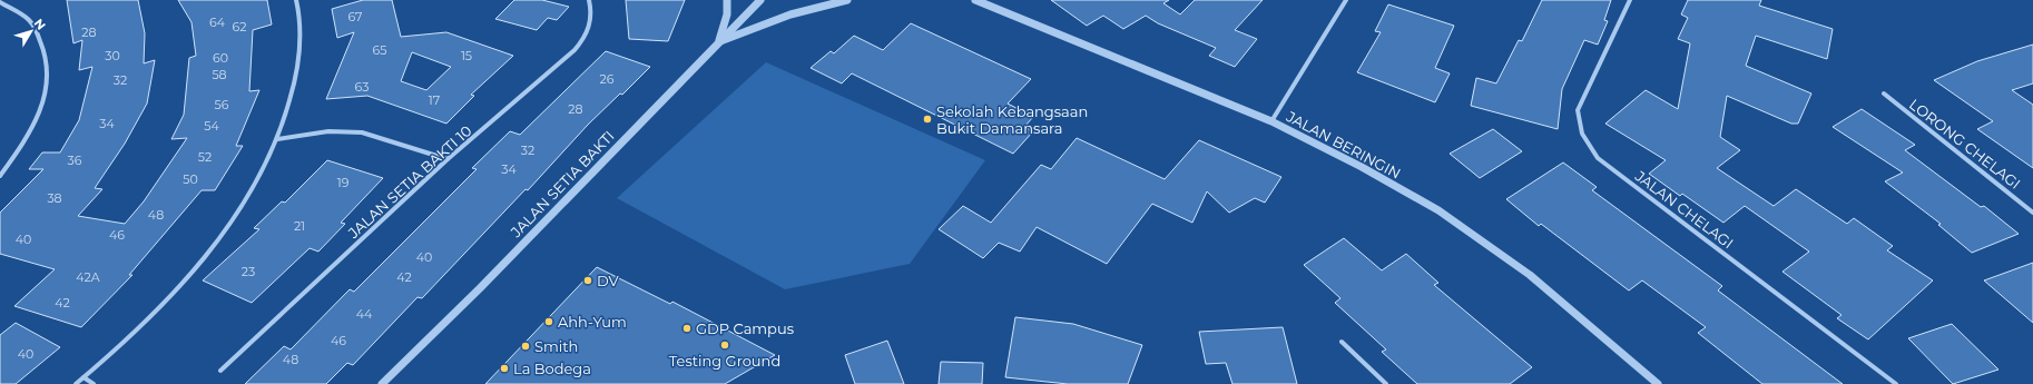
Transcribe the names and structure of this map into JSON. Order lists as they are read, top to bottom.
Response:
{
  "streets": {
    "street": [
      "LORONG CHELAGI",
      "JALAN BERINGIN",
      "JALAN SETIA BAKTI 10",
      "JALAN SETIA BAKTI",
      "JALAN CHELAGI"
    ]
  },
  "places": [
    "Sekolah Kebangsaan Bukit Damansara",
    "DV",
    "Ahh-Yum",
    "GDP Campus",
    "Testing Ground",
    "Smith",
    "La Bodega"
  ],
  "house_numbers": [
    "67",
    "64",
    "62",
    "28",
    "65",
    "30",
    "15",
    "60",
    "58",
    "26",
    "32",
    "63",
    "17",
    "56",
    "28",
    "34",
    "54",
    "32",
    "52",
    "36",
    "34",
    "50",
    "19",
    "38",
    "48",
    "21",
    "46",
    "40",
    "40",
    "23",
    "42A",
    "42",
    "42",
    "44",
    "46",
    "40",
    "48"
  ],
  "north": "top right"
}
